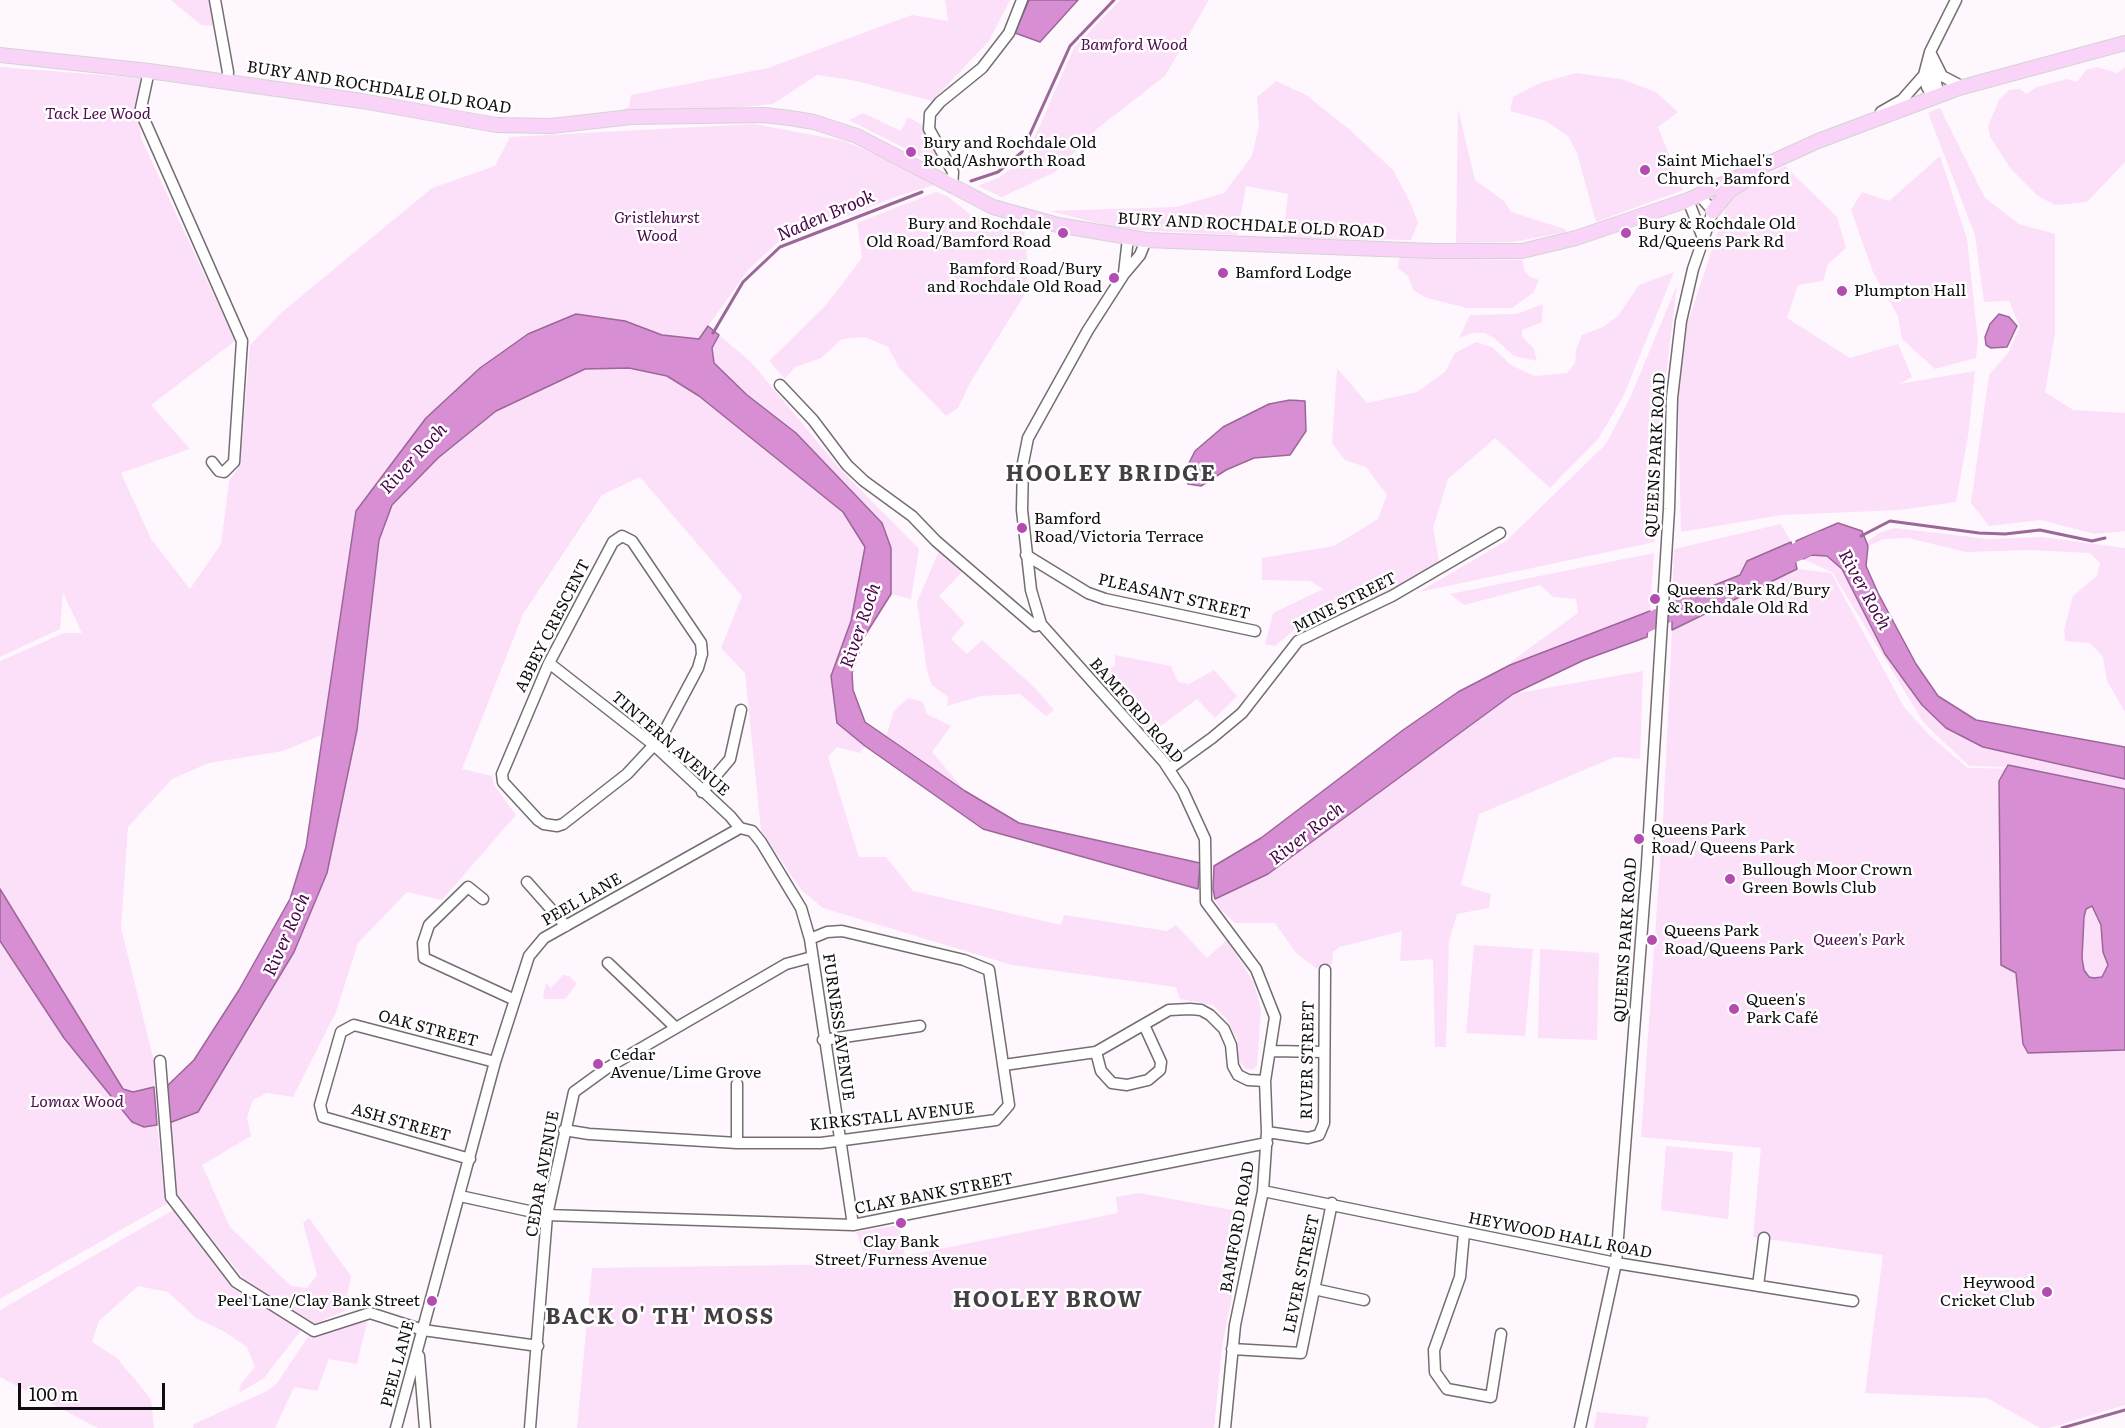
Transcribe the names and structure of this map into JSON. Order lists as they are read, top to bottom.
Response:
{
  "streets": {
    "main road": ["BURY AND ROCHDALE OLD ROAD"],
    "street": [
      "QUEENS PARK ROAD",
      "PLEASANT STREET",
      "MINE STREET",
      "ABBEY CRESCENT",
      "BAMFORD ROAD",
      "TINTERN AVENUE",
      "PEEL LANE",
      "FURNESS AVENUE",
      "OAK STREET",
      "RIVER STREET",
      "KIRKSTALL AVENUE",
      "ASH STREET",
      "CEDAR AVENUE",
      "CLAY BANK STREET",
      "HEYWOOD HALL ROAD",
      "LEVER STREET"
    ]
  },
  "crossings": [
    ["BURY AND ROCHDALE OLD ROAD", "QUEENS PARK ROAD"],
    ["BURY AND ROCHDALE OLD ROAD", "BAMFORD ROAD"],
    ["QUEENS PARK ROAD", "HEYWOOD HALL ROAD"],
    ["PLEASANT STREET", "BAMFORD ROAD"],
    ["MINE STREET", "BAMFORD ROAD"],
    ["ABBEY CRESCENT", "TINTERN AVENUE"],
    ["BAMFORD ROAD", "RIVER STREET"],
    ["BAMFORD ROAD", "CLAY BANK STREET"],
    ["BAMFORD ROAD", "HEYWOOD HALL ROAD"],
    ["BAMFORD ROAD", "LEVER STREET"],
    ["TINTERN AVENUE", "PEEL LANE"],
    ["PEEL LANE", "OAK STREET"],
    ["PEEL LANE", "ASH STREET"],
    ["PEEL LANE", "CLAY BANK STREET"],
    ["FURNESS AVENUE", "KIRKSTALL AVENUE"],
    ["FURNESS AVENUE", "CEDAR AVENUE"],
    ["FURNESS AVENUE", "CLAY BANK STREET"],
    ["OAK STREET", "ASH STREET"],
    ["RIVER STREET", "CLAY BANK STREET"],
    ["KIRKSTALL AVENUE", "CEDAR AVENUE"],
    ["CEDAR AVENUE", "CLAY BANK STREET"],
    ["HEYWOOD HALL ROAD", "LEVER STREET"]
  ],
  "districts": ["HOOLEY BRIDGE", "HOOLEY BROW", "BACK O' TH' MOSS"],
  "water": ["Naden Brook", "River Roch"],
  "parks": [
    "Bamford Wood",
    "Tack Lee Wood",
    "Gristlehurst Wood",
    "Queen's Park",
    "Lomax Wood"
  ],
  "places": [
    "Bury and Rochdale Old Road/Ashworth Road",
    "Saint Michael's Church, Bamford",
    "Bury and Rochdale Old Road/Bamford Road",
    "Bury & Rochdale Old Rd/Queens Park Rd",
    "Bamford Lodge",
    "Bamford Road/Bury and Rochdale Old Road",
    "Plumpton Hall",
    "Bamford Road/Victoria Terrace",
    "Queens Park Rd/Bury & Rochdale Old Rd",
    "Queens Park Road/ Queens Park",
    "Bullough Moor Crown Green Bowls Club",
    "Queens Park Road/Queens Park",
    "Queen's Park Café",
    "Cedar Avenue/Lime Grove",
    "Clay Bank Street/Furness Avenue",
    "Heywood Cricket Club",
    "Peel Lane/Clay Bank Street"
  ],
  "scale_bar": "100 m"
}
